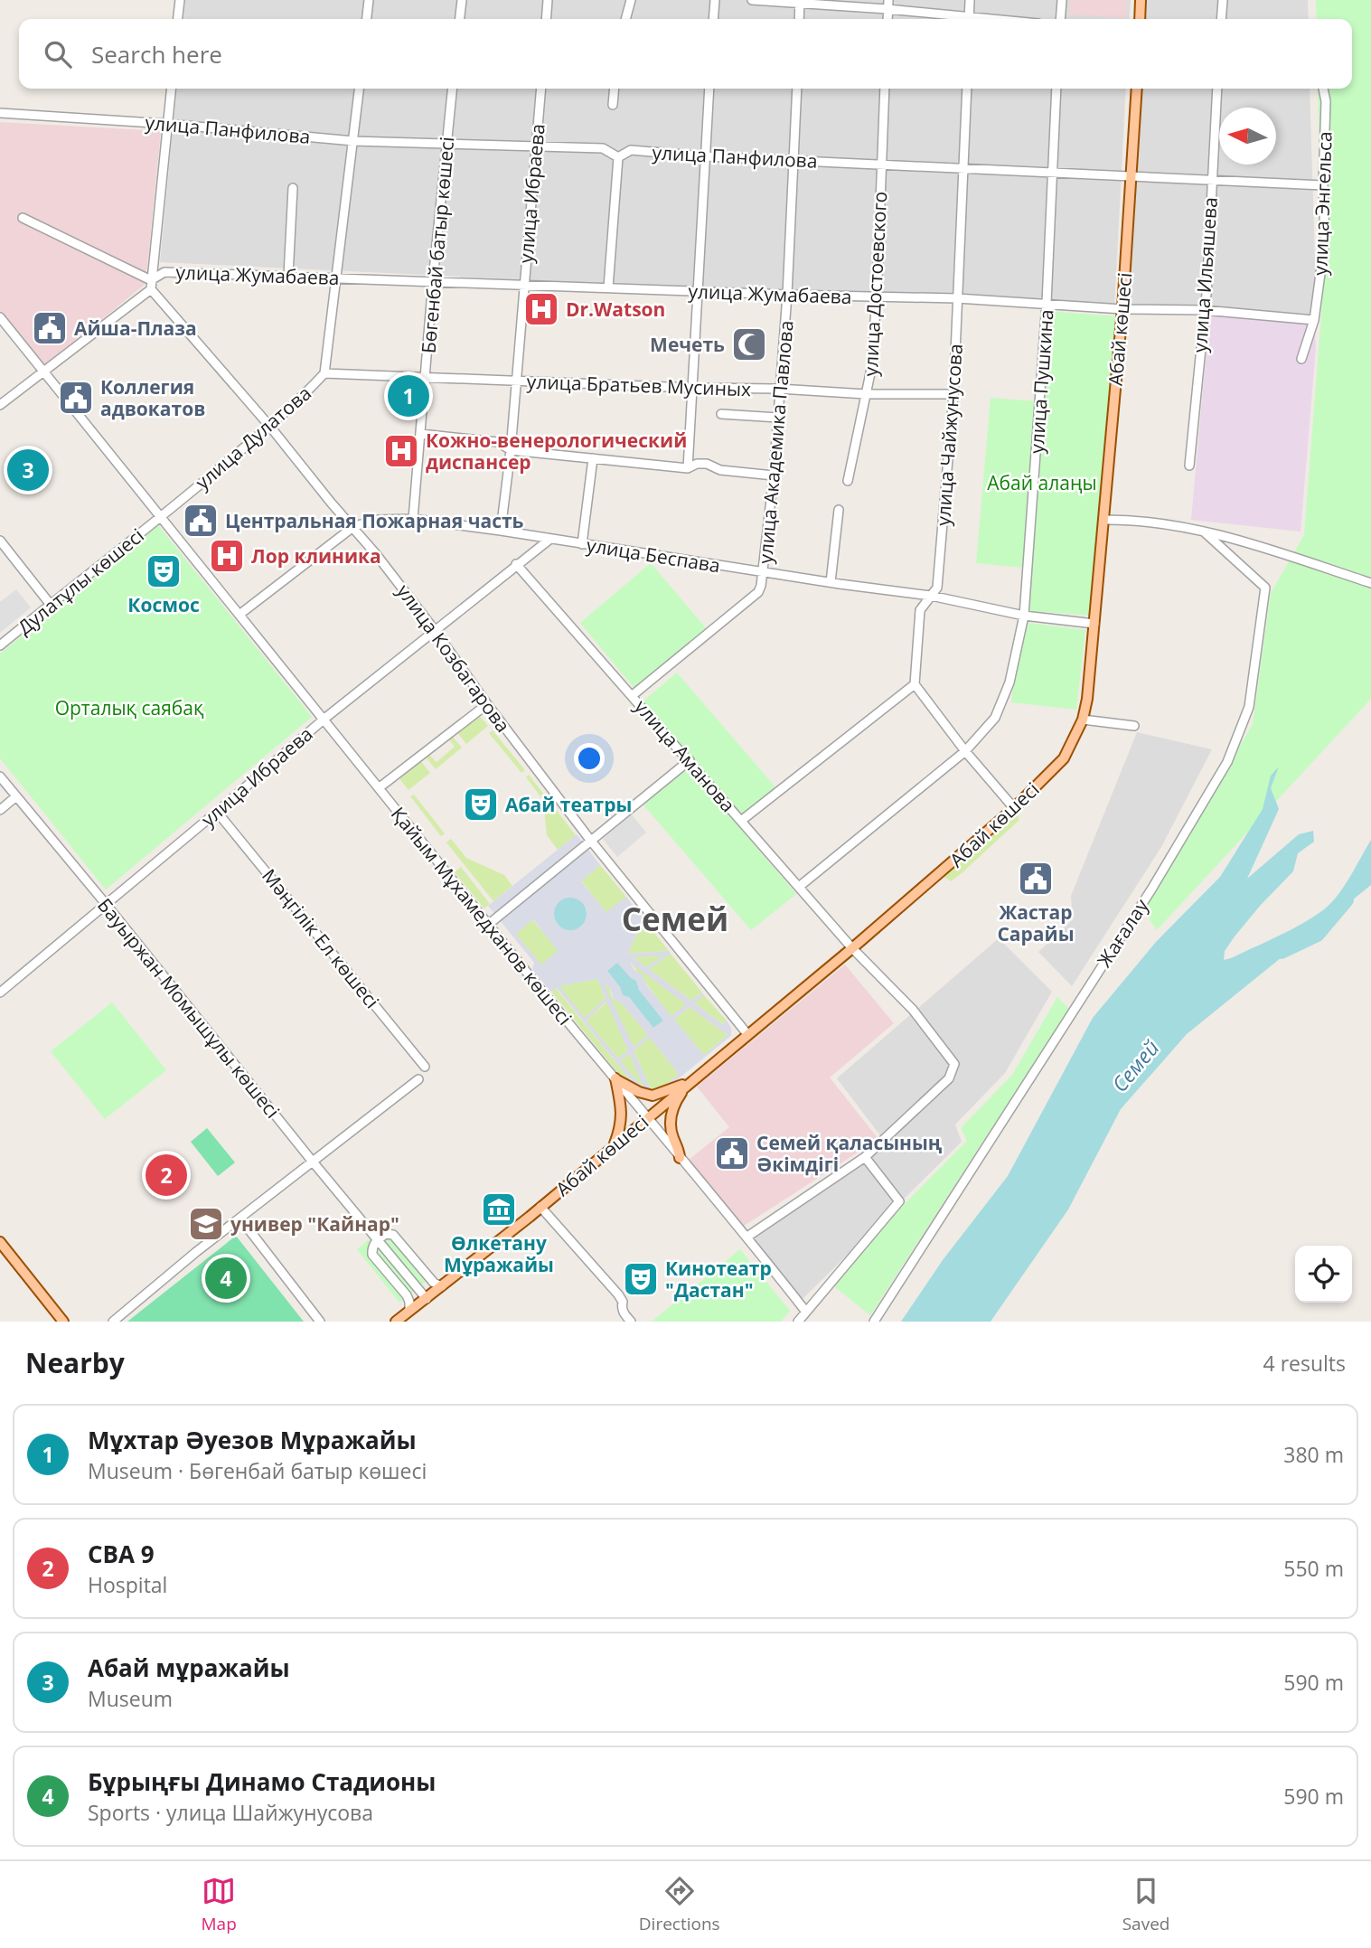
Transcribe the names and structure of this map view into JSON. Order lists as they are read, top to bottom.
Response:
{
  "streets": {
    "main road": ["Абай көшесі"],
    "street": [
      "улица Панфилова",
      "улица Ибраева",
      "улица Энгельса",
      "Бөгенбай батыр көшесі",
      "улица Жумабаева",
      "улица Ильяшева",
      "улица Достоевского",
      "улица Пушкина",
      "улица Братьев Мусиных",
      "улица Чайжунусова",
      "улица Дулатова",
      "улица Академика Павлова",
      "улица Беспава",
      "Дулатұлы көшесі",
      "улица Козбагарова",
      "улица Аманова",
      "Қайым Мұхамедханов көшесі",
      "Жағалау",
      "Мәңгілік Ел көшесі",
      "Бауыржан Момышұлы көшесі"
    ]
  },
  "crossings": [
    ["улица Панфилова", "улица Ибраева"],
    ["улица Панфилова", "улица Энгельса"],
    ["улица Панфилова", "Бөгенбай батыр көшесі"],
    ["улица Панфилова", "улица Ильяшева"],
    ["улица Панфилова", "улица Достоевского"],
    ["улица Панфилова", "Абай көшесі"],
    ["улица Панфилова", "улица Пушкина"],
    ["улица Панфилова", "улица Чайжунусова"],
    ["улица Панфилова", "улица Дулатова"],
    ["улица Панфилова", "улица Академика Павлова"],
    ["улица Ибраева", "улица Жумабаева"],
    ["улица Ибраева", "улица Братьев Мусиных"],
    ["улица Ибраева", "улица Беспава"],
    ["улица Ибраева", "улица Козбагарова"],
    ["улица Ибраева", "улица Аманова"],
    ["улица Ибраева", "Қайым Мұхамедханов көшесі"],
    ["улица Ибраева", "Мәңгілік Ел көшесі"],
    ["улица Ибраева", "Бауыржан Момышұлы көшесі"],
    ["улица Энгельса", "улица Жумабаева"],
    ["Бөгенбай батыр көшесі", "улица Жумабаева"],
    ["Бөгенбай батыр көшесі", "улица Братьев Мусиных"],
    ["Бөгенбай батыр көшесі", "улица Беспава"],
    ["улица Жумабаева", "улица Ильяшева"],
    ["улица Жумабаева", "улица Достоевского"],
    ["улица Жумабаева", "Абай көшесі"],
    ["улица Жумабаева", "улица Пушкина"],
    ["улица Жумабаева", "улица Чайжунусова"],
    ["улица Жумабаева", "улица Дулатова"],
    ["улица Жумабаева", "улица Академика Павлова"],
    ["улица Достоевского", "улица Братьев Мусиных"],
    ["Абай көшесі", "улица Беспава"],
    ["Абай көшесі", "улица Козбагарова"],
    ["Абай көшесі", "улица Аманова"],
    ["Абай көшесі", "Қайым Мұхамедханов көшесі"],
    ["Абай көшесі", "Бауыржан Момышұлы көшесі"],
    ["улица Пушкина", "улица Беспава"],
    ["улица Пушкина", "улица Аманова"],
    ["улица Братьев Мусиных", "улица Чайжунусова"],
    ["улица Братьев Мусиных", "улица Дулатова"],
    ["улица Братьев Мусиных", "улица Академика Павлова"],
    ["улица Чайжунусова", "улица Беспава"],
    ["улица Дулатова", "Дулатұлы көшесі"],
    ["улица Дулатова", "улица Козбагарова"],
    ["улица Дулатова", "Қайым Мұхамедханов көшесі"],
    ["улица Академика Павлова", "улица Беспава"],
    ["улица Академика Павлова", "улица Аманова"],
    ["улица Беспава", "улица Козбагарова"],
    ["улица Беспава", "Қайым Мұхамедханов көшесі"],
    ["Дулатұлы көшесі", "Қайым Мұхамедханов көшесі"]
  ],
  "districts": ["Семей"],
  "water": ["Семей"],
  "parks": ["Абай алаңы", "Орталық саябақ"],
  "places": {
    "hospital": ["Dr.Watson", "Кожно-венерологический диспансер", "Лор клиника"],
    "public building": [
      "Айша-Плаза",
      "Коллегия адвокатов",
      "Центральная Пожарная часть",
      "Жастар Сарайы",
      "Семей қаласының Әкімдігі"
    ],
    "mosque": ["Мечеть"],
    "theatre": ["Космос", "Абай театры", "Кинотеатр \"Дастан\""],
    "museum": ["Өлкетану Мұражайы"],
    "school or university": ["универ \"Кайнар\""]
  },
  "north": "left",
  "page": {
    "search": "Search here",
    "pins": [
      "1",
      "3",
      "2",
      "4"
    ],
    "heading": ["Nearby", "4 results"],
    "list": [
      {
        "mark": "1",
        "name": "Мұхтар Әуезов Мұражайы",
        "note": "Museum · Бөгенбай батыр көшесі",
        "value": "380 m"
      },
      {
        "mark": "2",
        "name": "СВА 9",
        "note": "Hospital",
        "value": "550 m"
      },
      {
        "mark": "3",
        "name": "Абай мұражайы",
        "note": "Museum",
        "value": "590 m"
      },
      {
        "mark": "4",
        "name": "Бұрыңғы Динамо Стадионы",
        "note": "Sports · улица Шайжунусова",
        "value": "590 m"
      }
    ],
    "nav": ["Map", "Directions", "Saved"]
  }
}
